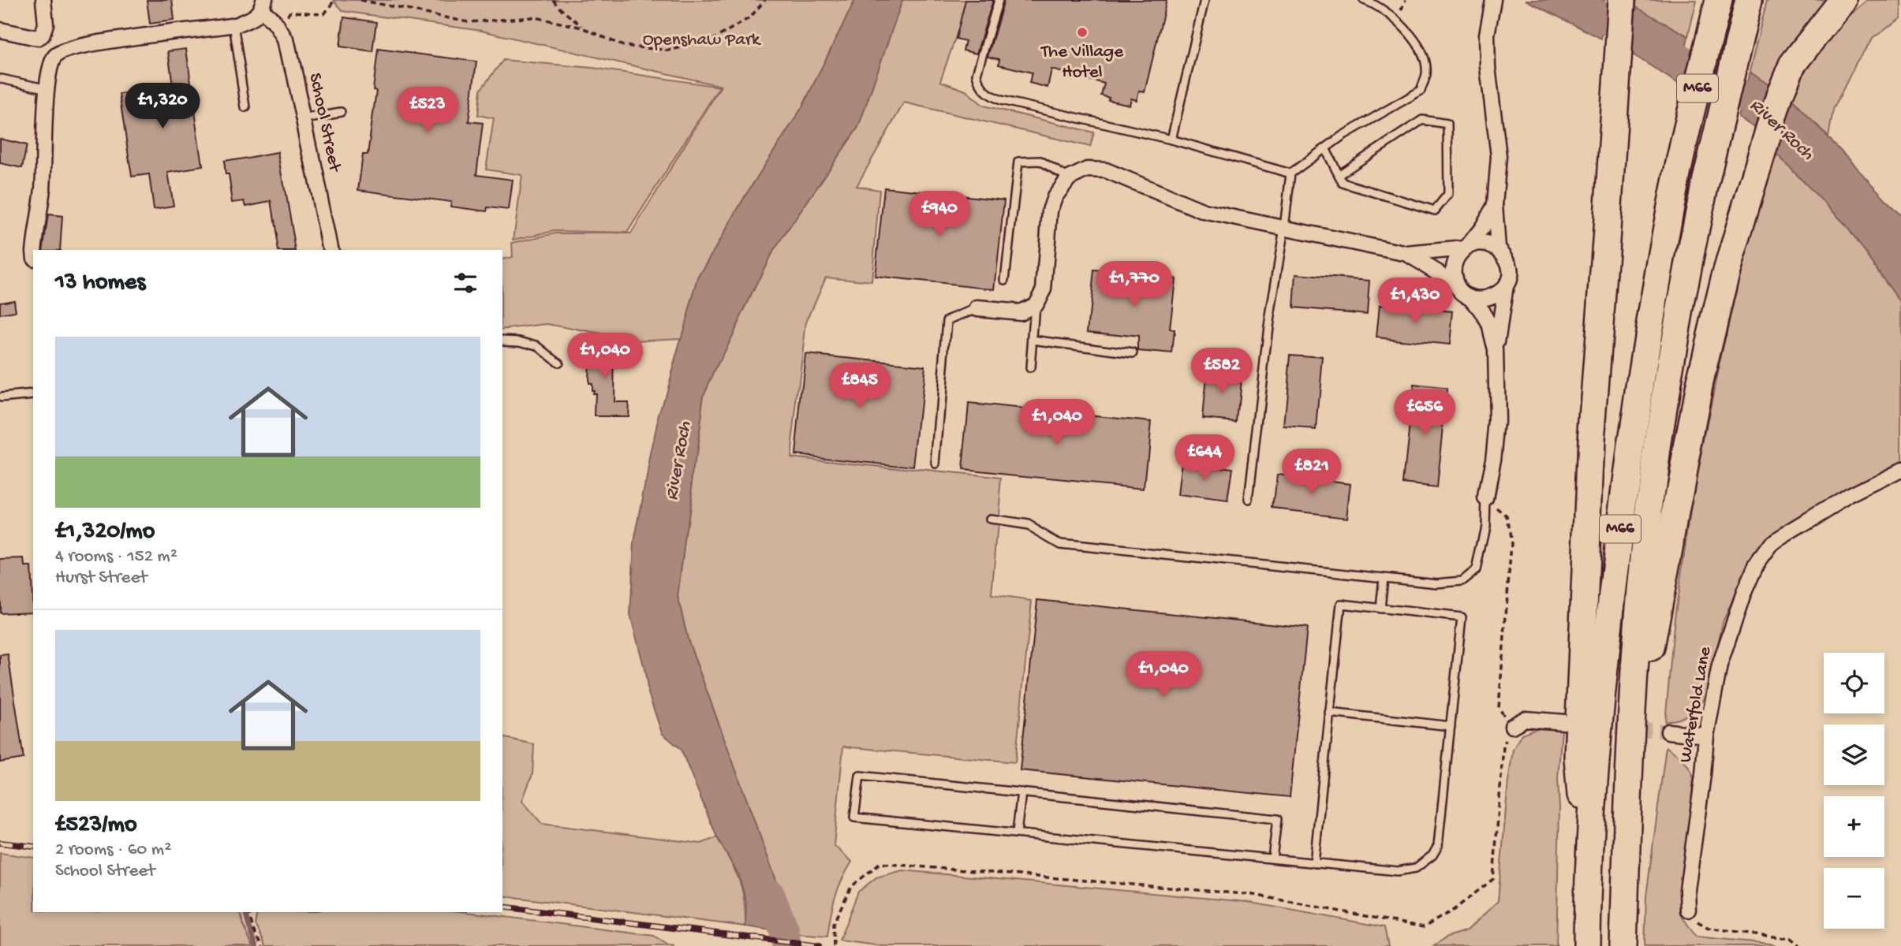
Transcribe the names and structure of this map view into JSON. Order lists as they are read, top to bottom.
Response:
{
  "streets": {
    "highway": ["M66"],
    "street": ["School Street", "Waterfold Lane"]
  },
  "water": ["River Roch"],
  "parks": ["Openshaw Park"],
  "places": ["The Village Hotel"],
  "page": {
    "price": [
      "£1,320",
      "£523",
      "£940",
      "£1,770",
      "£1,430",
      "£1,040",
      "£582",
      "£845",
      "£656",
      "£1,040",
      "£644",
      "£821",
      "£1,040"
    ],
    "heading": "13 homes",
    "list": [
      {
        "name": "£1,320/mo",
        "note": "4 rooms · 152 m² · Hurst Street"
      },
      {
        "name": "£523/mo",
        "note": "2 rooms · 60 m² · School Street"
      }
    ],
    "map_buttons": ["+", "−"]
  }
}
